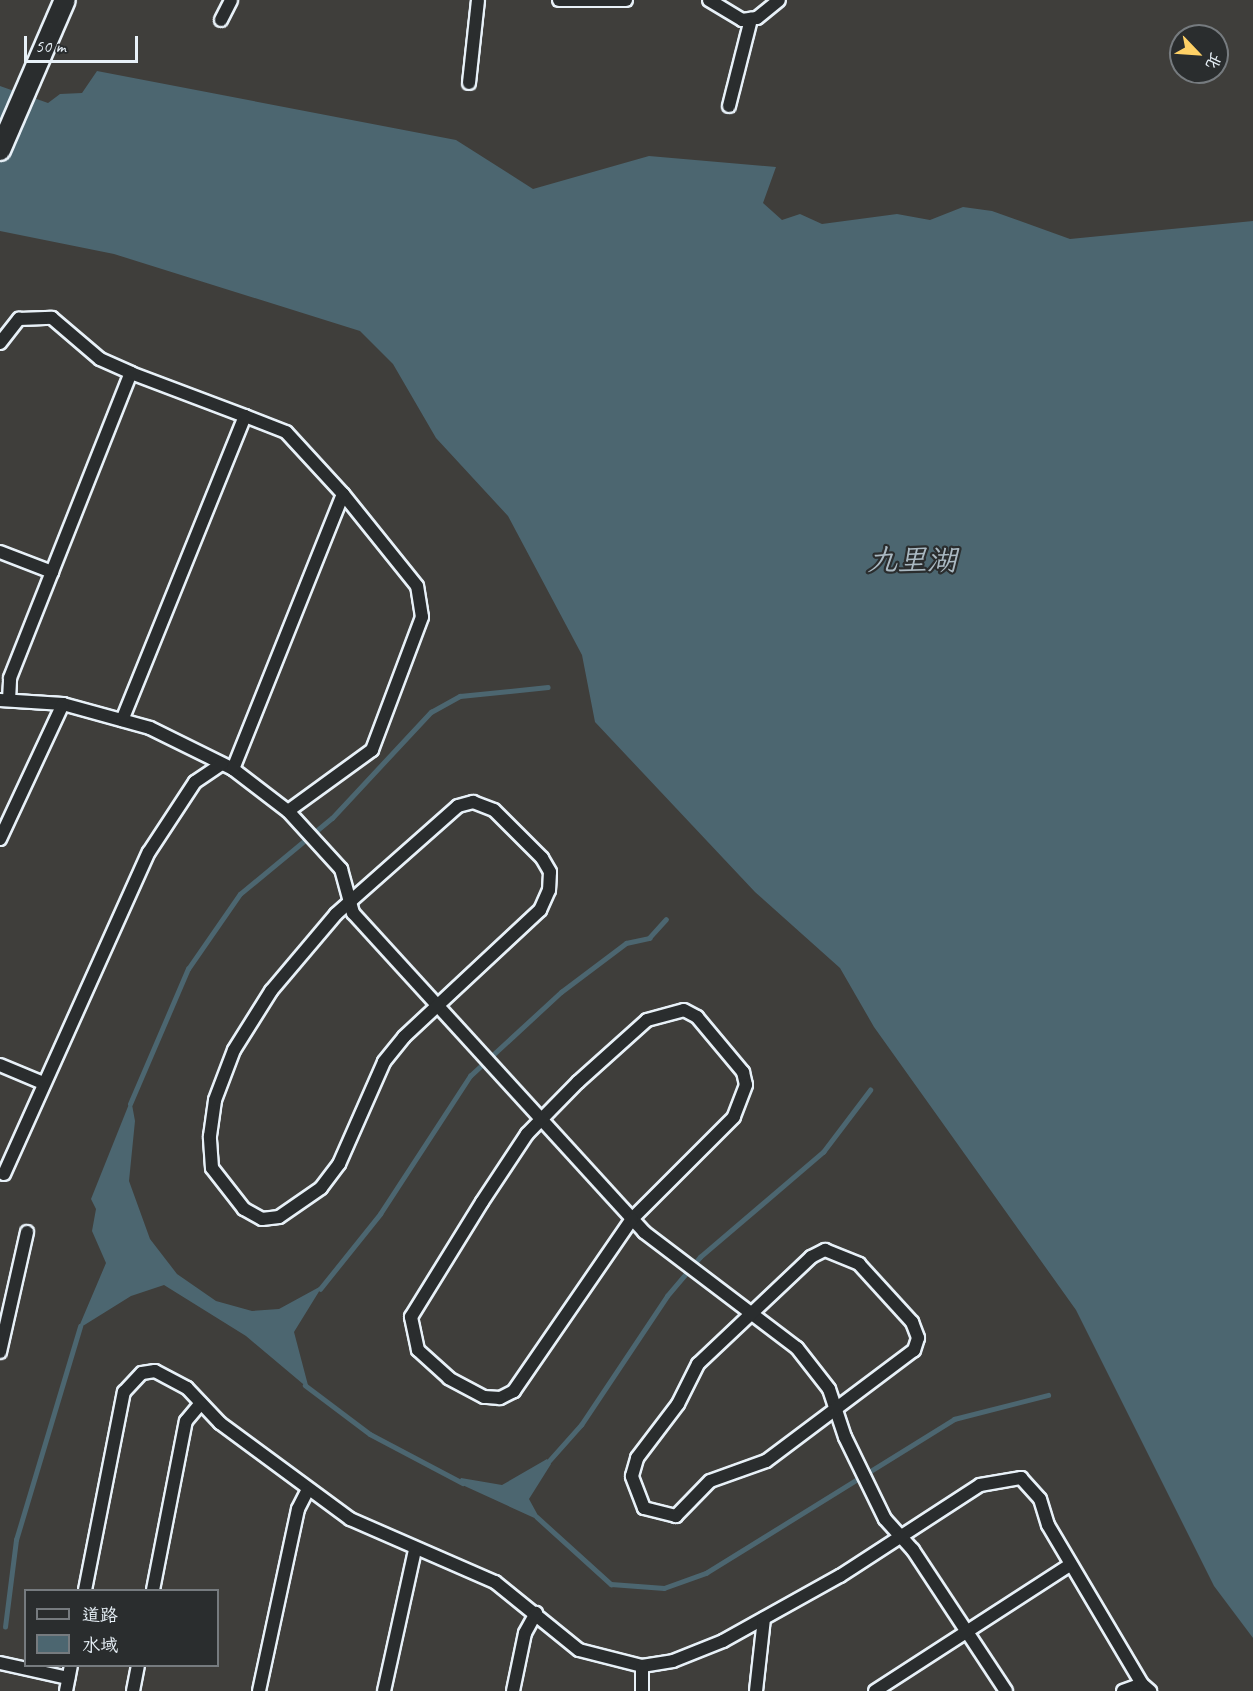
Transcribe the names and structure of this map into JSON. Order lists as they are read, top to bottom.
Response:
{
  "water": ["九里湖"],
  "legend": ["道路", "水域"],
  "scale_bar": "50 m",
  "north": "bottom right"
}
